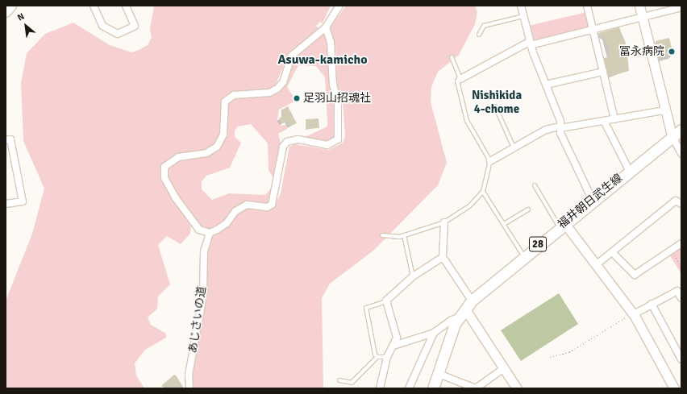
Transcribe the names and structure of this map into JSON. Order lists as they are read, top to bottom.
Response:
{
  "streets": {
    "main road": ["福井朝日武生線", "28"],
    "street": ["あじさいの道"]
  },
  "districts": ["Asuwa-kamicho", "Nishikida 4-chome"],
  "places": ["冨永病院", "足羽山招魂社"],
  "north": "top left"
}
